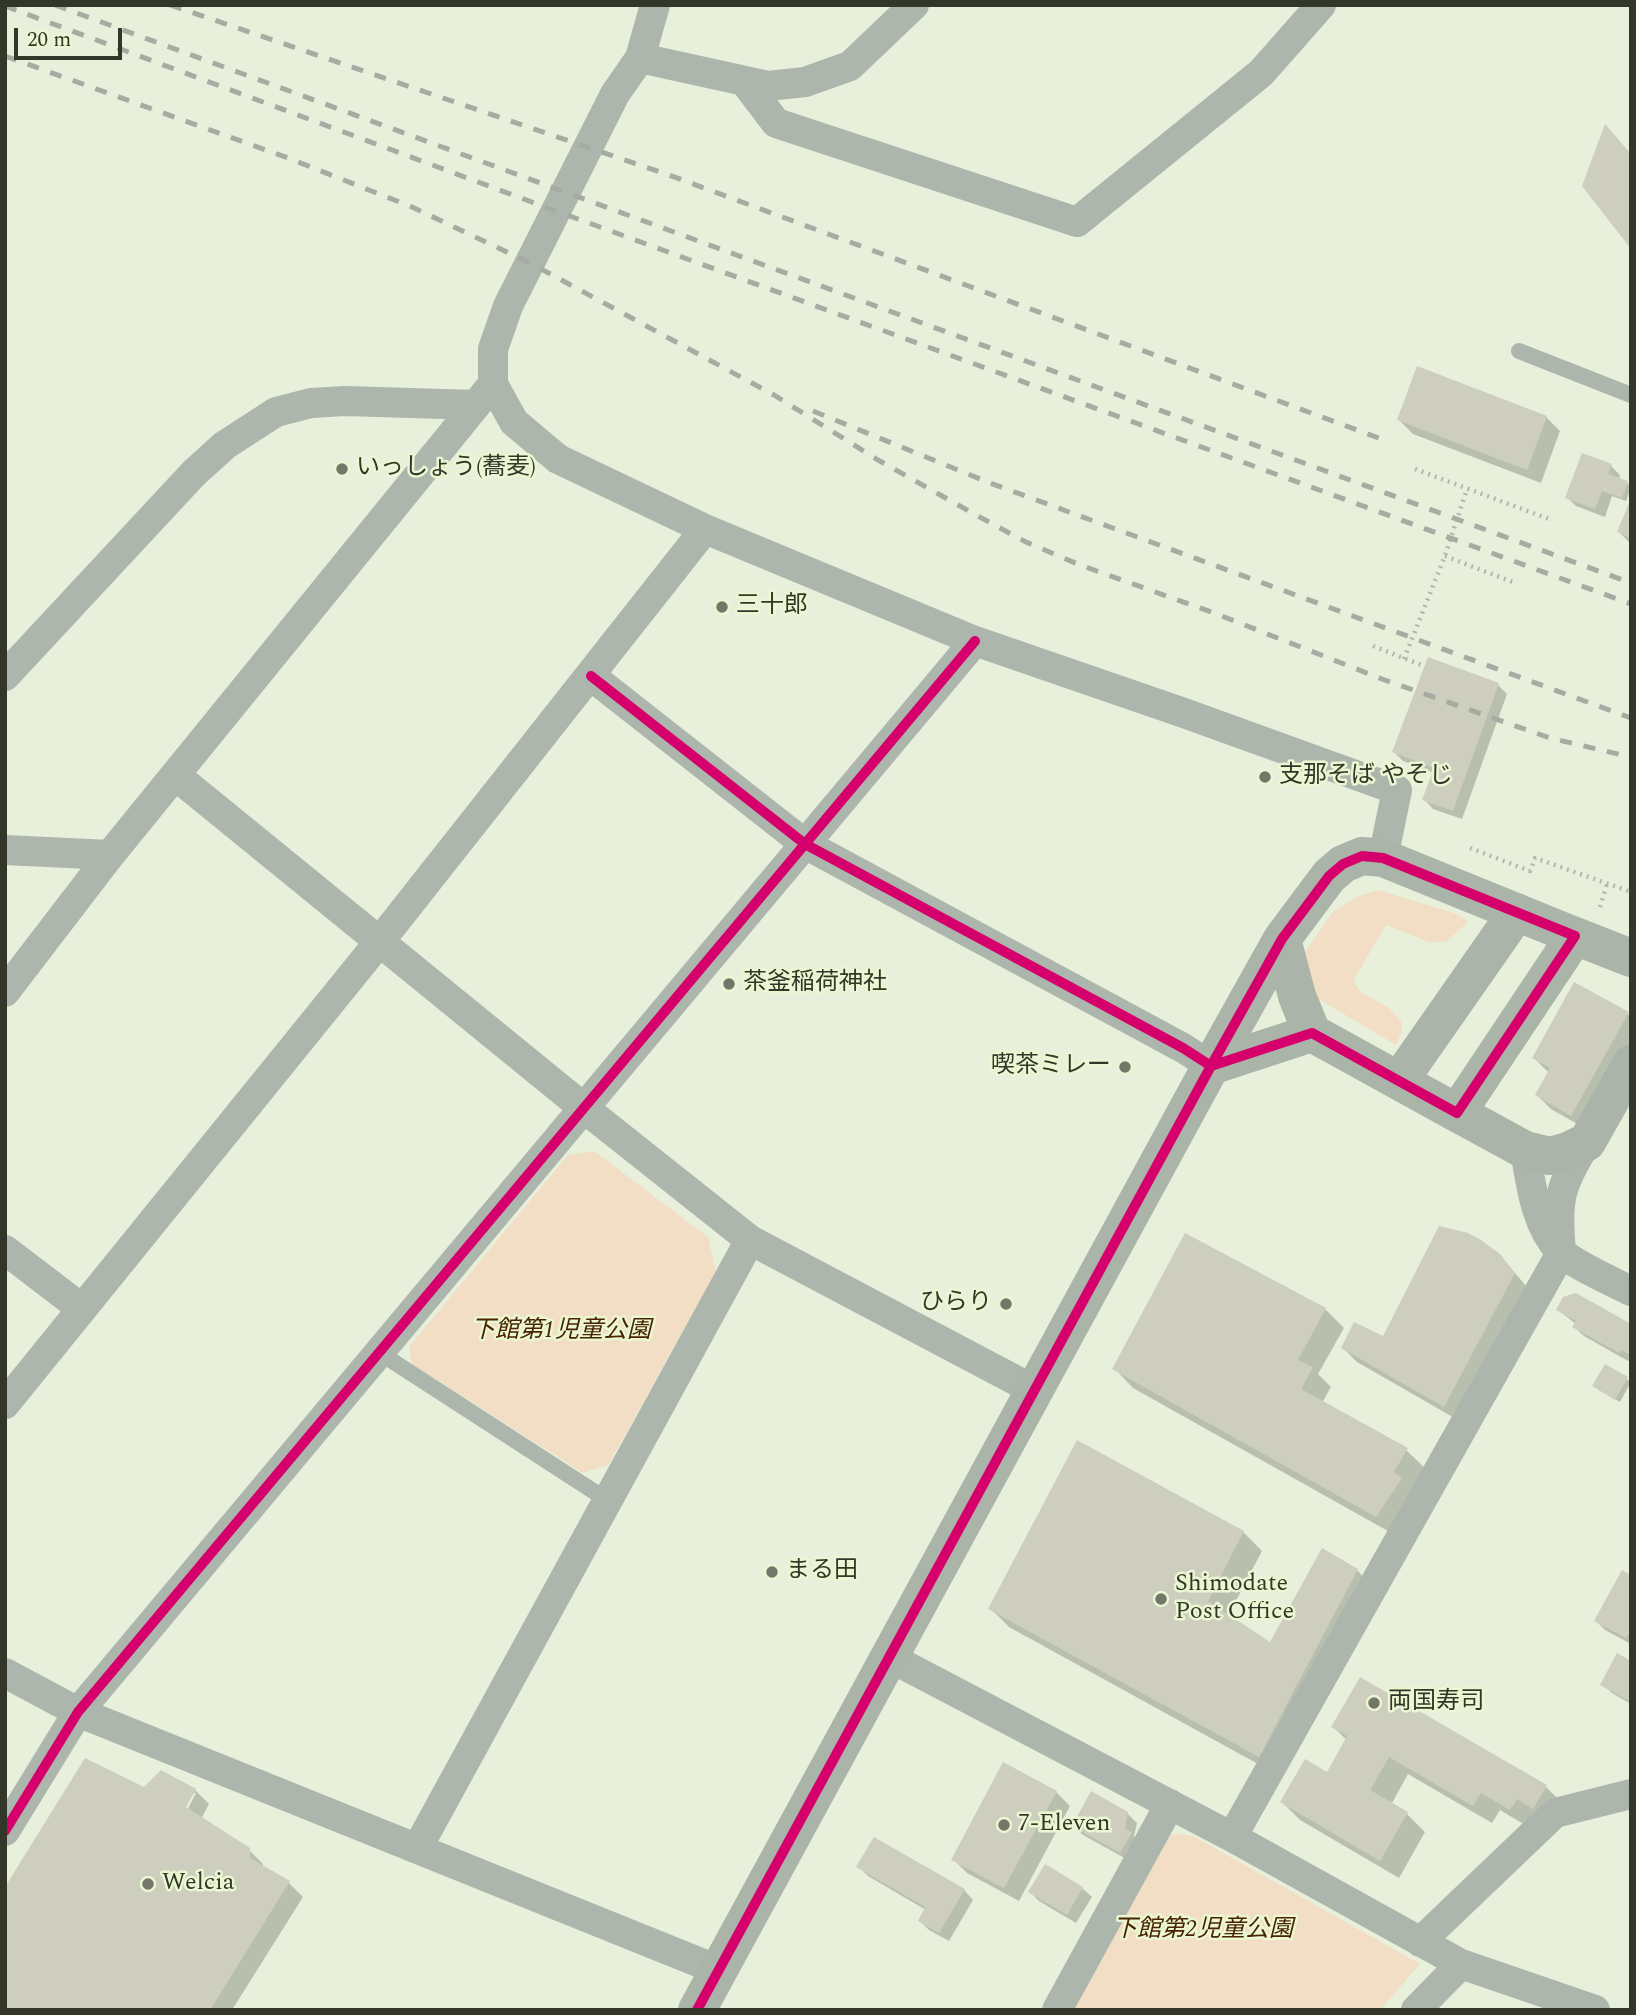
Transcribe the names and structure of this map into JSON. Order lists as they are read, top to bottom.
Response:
{
  "parks": ["下館第1児童公園", "下館第2児童公園"],
  "places": [
    "いっしょう(蕎麦)",
    "三十郎",
    "支那そば やそじ",
    "茶釜稲荷神社",
    "喫茶ミレー",
    "ひらり",
    "まる田",
    "Shimodate Post Office",
    "両国寿司",
    "7-Eleven",
    "Welcia"
  ],
  "scale_bar": "20 m"
}
